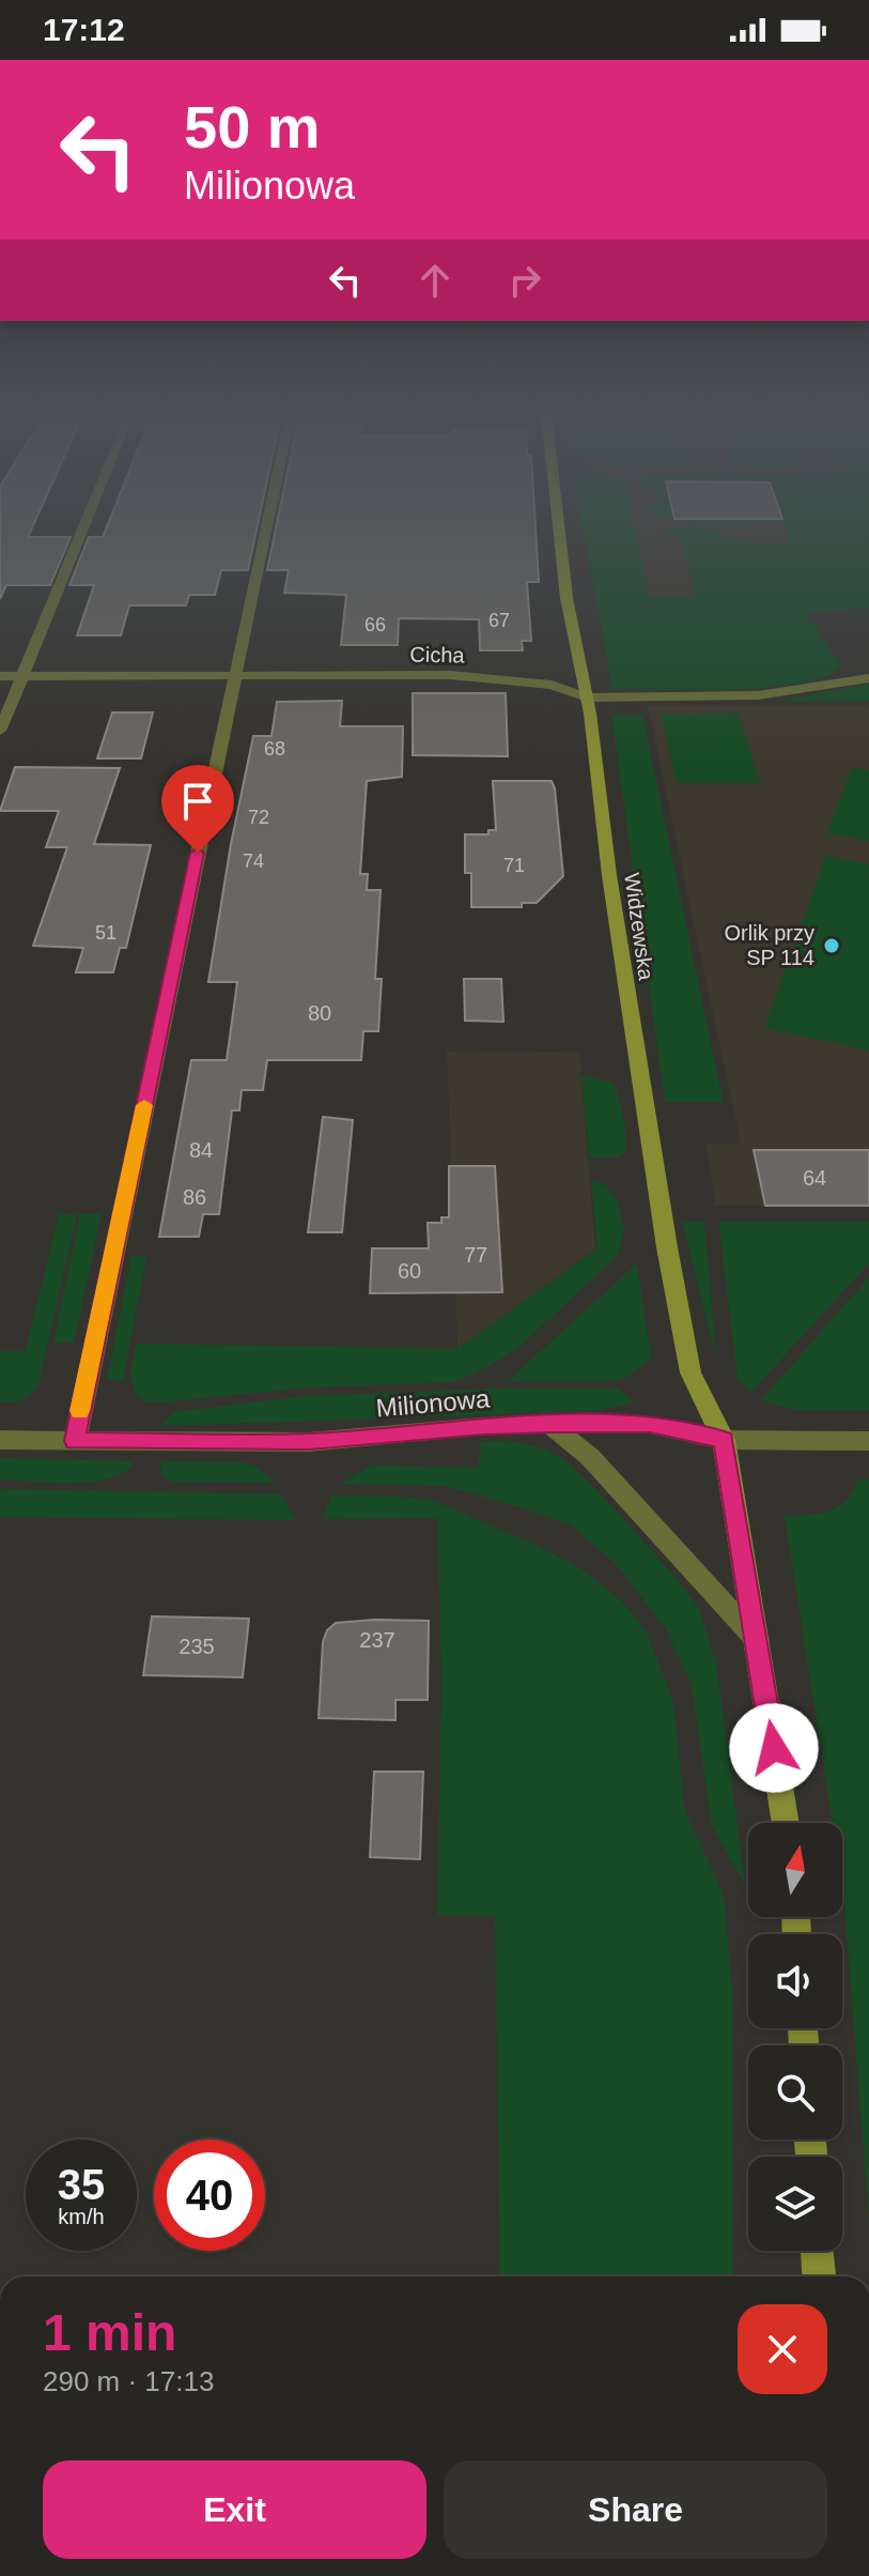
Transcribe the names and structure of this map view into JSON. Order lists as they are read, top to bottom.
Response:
{
  "streets": {
    "street": ["Cicha", "Widzewska", "Milionowa"]
  },
  "crossings": [
    ["Cicha", "Widzewska"],
    ["Widzewska", "Milionowa"]
  ],
  "places": ["Orlik przy SP 114"],
  "house_numbers": [
    "67",
    "66",
    "68",
    "72",
    "74",
    "71",
    "51",
    "80",
    "84",
    "64",
    "86",
    "77",
    "60",
    "237",
    "235"
  ],
  "north": "top",
  "page": {
    "status": "17:12",
    "turn": ["50 m", "Milionowa"],
    "speed": "35 km/h",
    "limit": "40",
    "heading": ["1 min", "290 m · 17:13"],
    "buttons": ["Exit", "Share"]
  }
}
